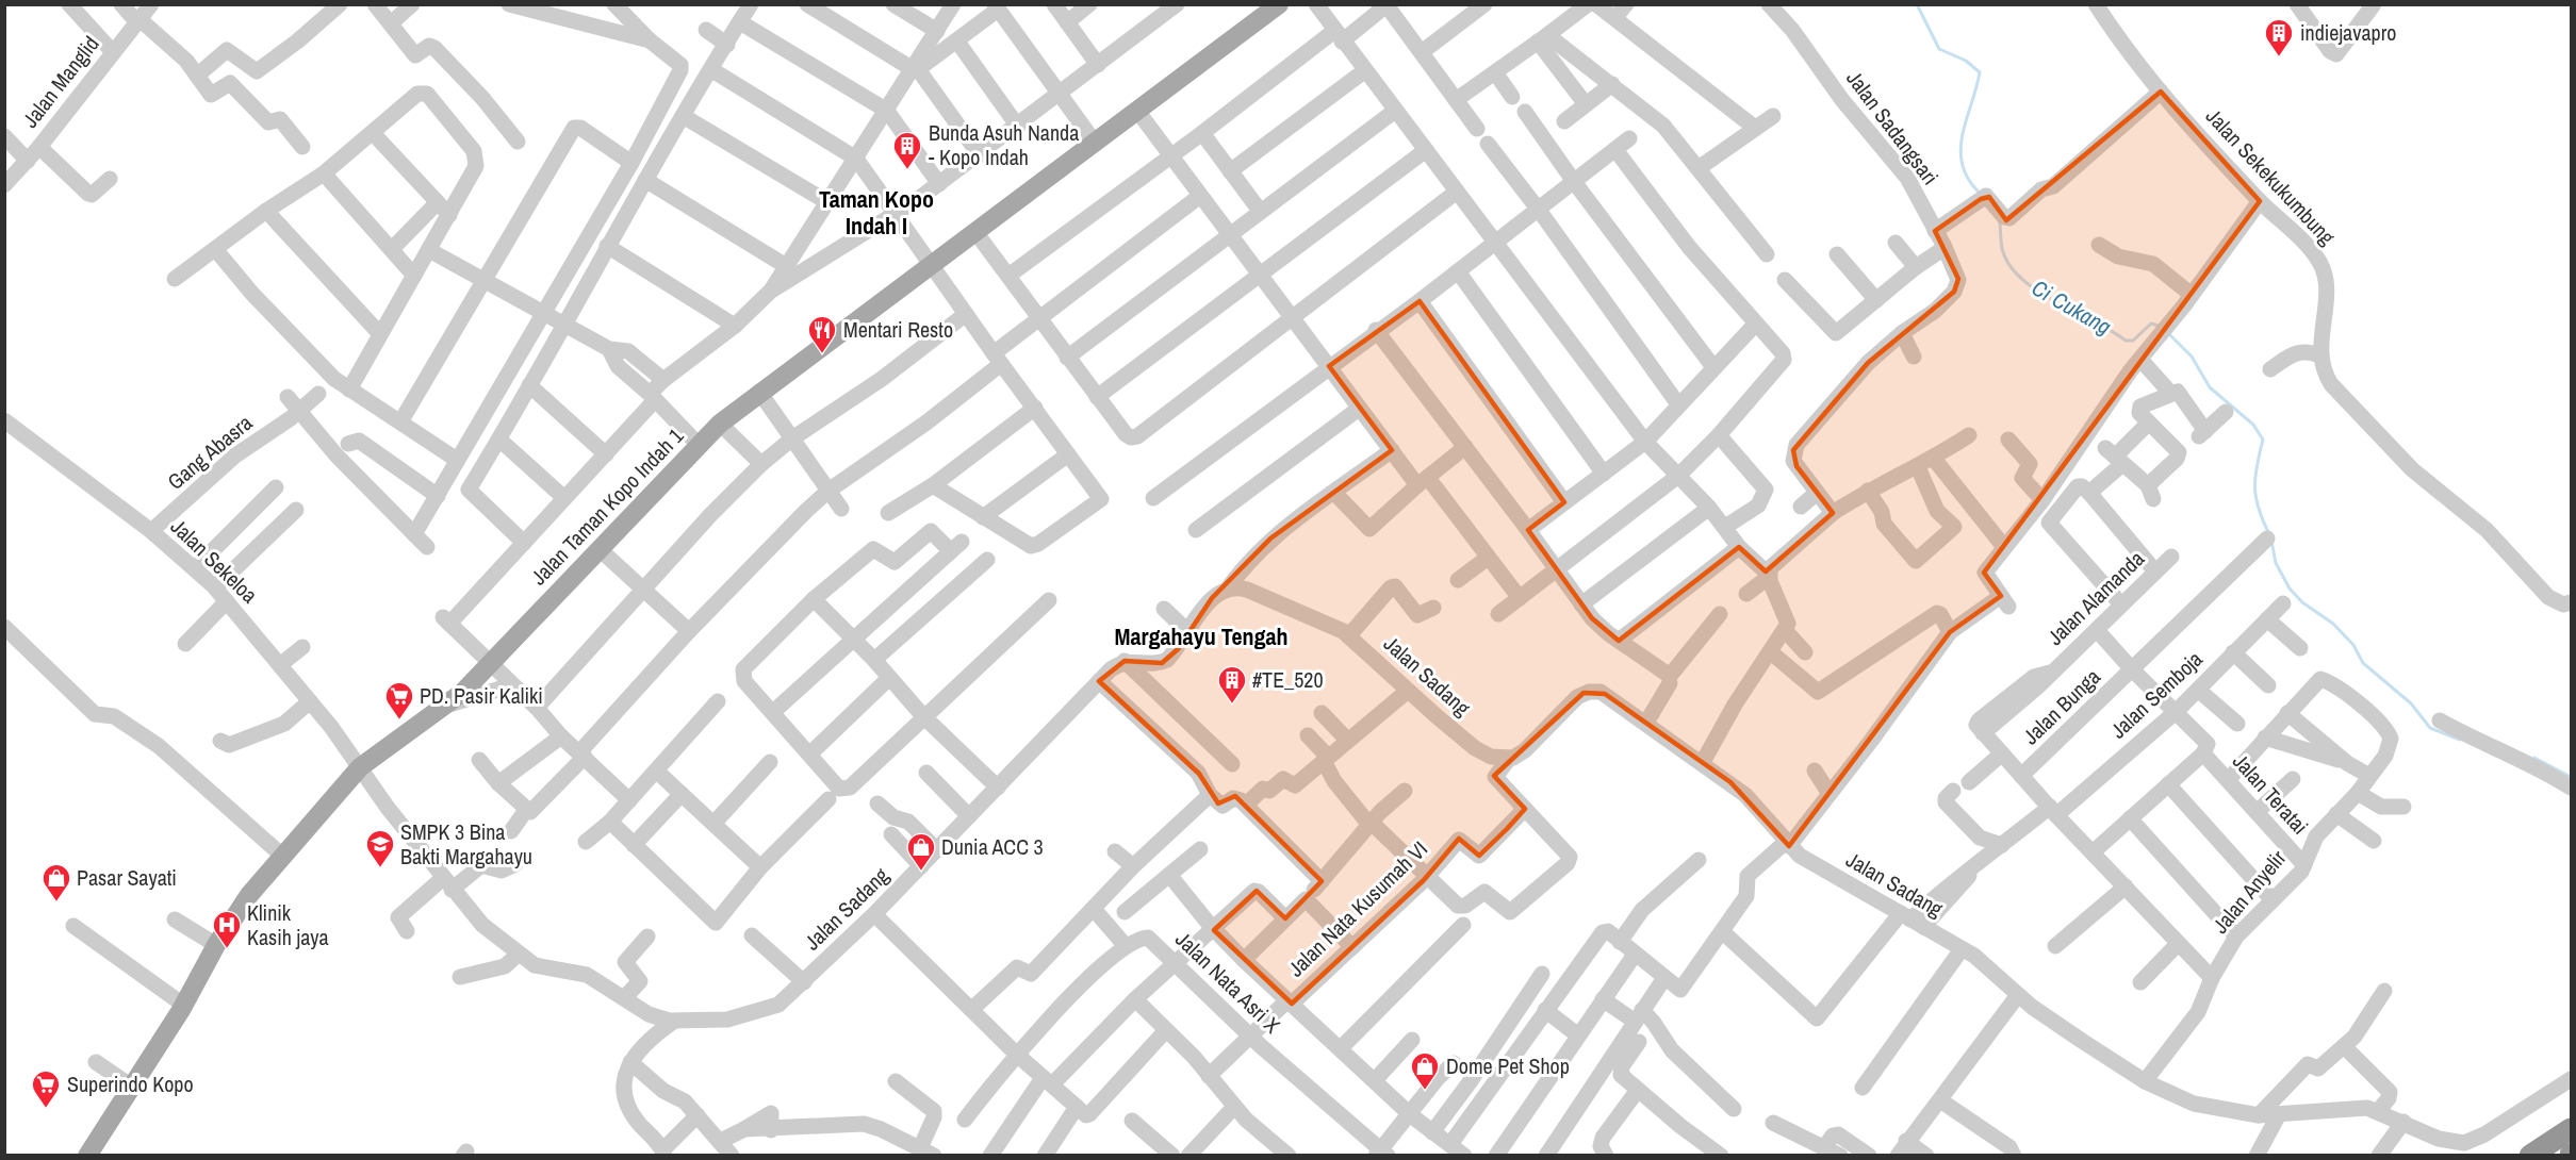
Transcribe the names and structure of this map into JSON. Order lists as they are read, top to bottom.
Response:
{
  "streets": {
    "main road": ["Jalan Taman Kopo Indah 1"],
    "street": [
      "Jalan Manglid",
      "Jalan Sadangsari",
      "Jalan Sekekukumbung",
      "Gang Abasra",
      "Jalan Sekeloa",
      "Jalan Alamanda",
      "Jalan Sadang",
      "Jalan Semboja",
      "Jalan Bunga",
      "Jalan Teratai",
      "Jalan Anyelir",
      "Jalan Nata Kusumah VI",
      "Jalan Nata Asri X"
    ]
  },
  "crossings": [
    ["Gang Abasra", "Jalan Sekeloa"],
    ["Jalan Taman Kopo Indah 1", "Jalan Sekeloa"],
    ["Jalan Taman Kopo Indah 1", "Jalan Sadang"],
    ["Jalan Sekeloa", "Jalan Sadang"],
    ["Jalan Sadang", "Jalan Semboja"],
    ["Jalan Sadang", "Jalan Anyelir"],
    ["Jalan Teratai", "Jalan Anyelir"],
    ["Jalan Nata Kusumah VI", "Jalan Nata Asri X"]
  ],
  "districts": ["Taman Kopo Indah I", "Margahayu Tengah"],
  "water": ["Ci Cukang"],
  "places": {
    "building": ["indiejavapro", "Bunda Asuh Nanda - Kopo Indah", "#TE_520"],
    "restaurant": ["Mentari Resto"],
    "supermarket": ["PD. Pasir Kaliki", "Superindo Kopo"],
    "school or university": ["SMPK 3 Bina Bakti Margahayu"],
    "shop": ["Dunia ACC 3", "Pasar Sayati", "Dome Pet Shop"],
    "hospital": ["Klinik Kasih jaya"]
  }
}
